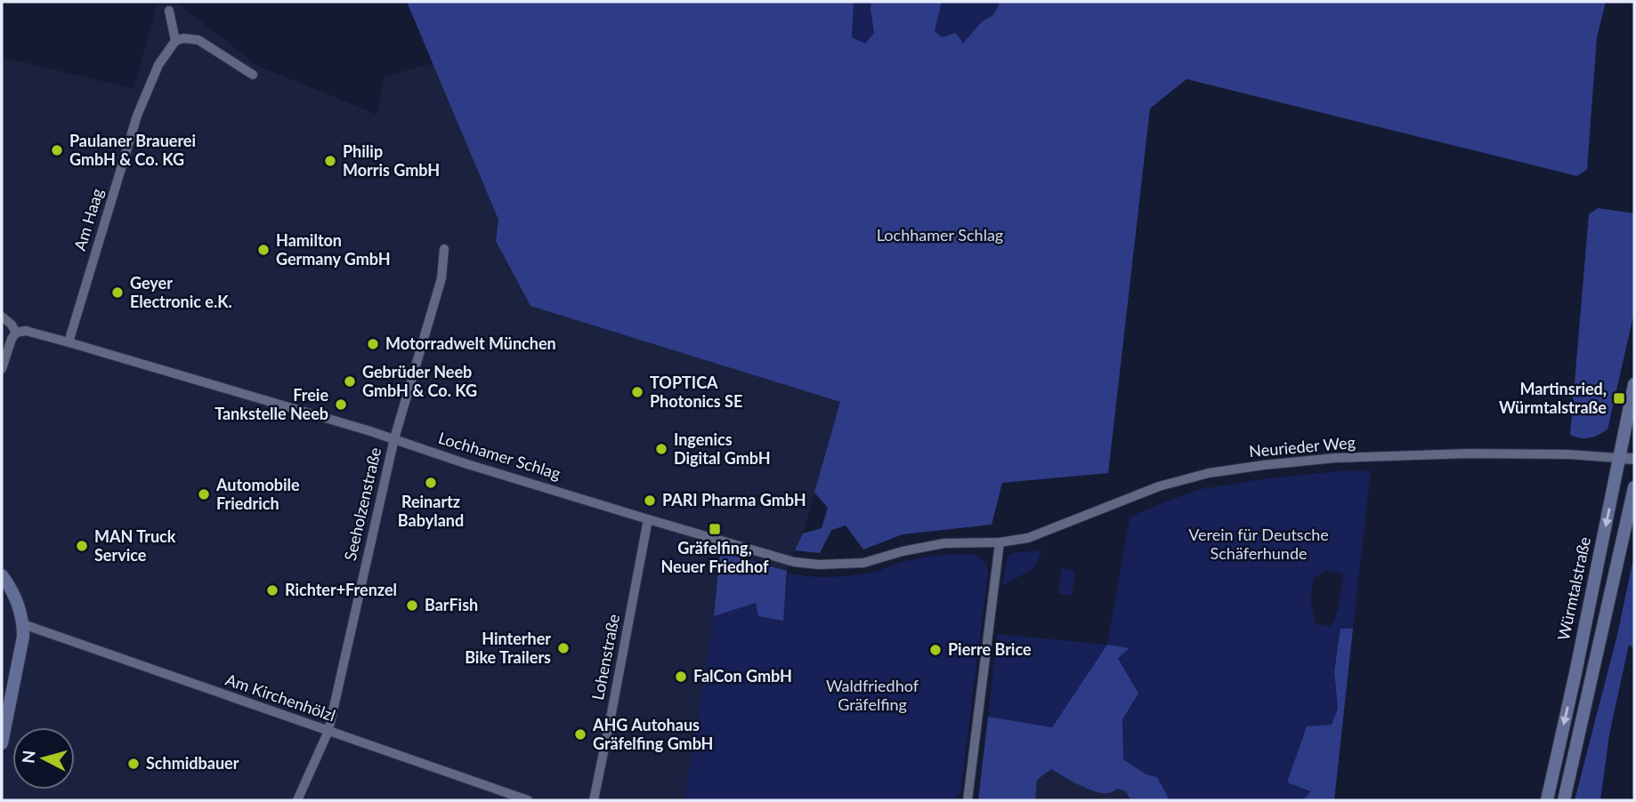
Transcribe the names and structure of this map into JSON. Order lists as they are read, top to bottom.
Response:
{
  "streets": {
    "main road": ["Würmtalstraße"],
    "street": [
      "Am Haag",
      "Neurieder Weg",
      "Lochhamer Schlag",
      "Seeholzenstraße",
      "Lohenstraße",
      "Am Kirchenhölzl"
    ]
  },
  "crossings": [
    ["Am Haag", "Lochhamer Schlag"],
    ["Neurieder Weg", "Lochhamer Schlag"],
    ["Neurieder Weg", "Würmtalstraße"],
    ["Lochhamer Schlag", "Seeholzenstraße"],
    ["Lochhamer Schlag", "Lohenstraße"],
    ["Seeholzenstraße", "Am Kirchenhölzl"]
  ],
  "parks": ["Lochhamer Schlag", "Verein für Deutsche Schäferhunde", "Waldfriedhof Gräfelfing"],
  "places": {
    "other": [
      "Paulaner Brauerei GmbH & Co. KG",
      "Philip Morris GmbH",
      "Hamilton Germany GmbH",
      "Geyer Electronic e.K.",
      "Motorradwelt München",
      "Gebrüder Neeb GmbH & Co. KG",
      "TOPTICA Photonics SE",
      "Freie Tankstelle Neeb",
      "Ingenics Digital GmbH",
      "Reinartz Babyland",
      "Automobile Friedrich",
      "PARI Pharma GmbH",
      "MAN Truck Service",
      "Richter+Frenzel",
      "BarFish",
      "Hinterher Bike Trailers",
      "Pierre Brice",
      "FalCon GmbH",
      "AHG Autohaus Gräfelfing GmbH",
      "Schmidbauer"
    ],
    "transit": ["Martinsried, Würmtalstraße", "Gräfelfing, Neuer Friedhof"]
  },
  "north": "left"
}
